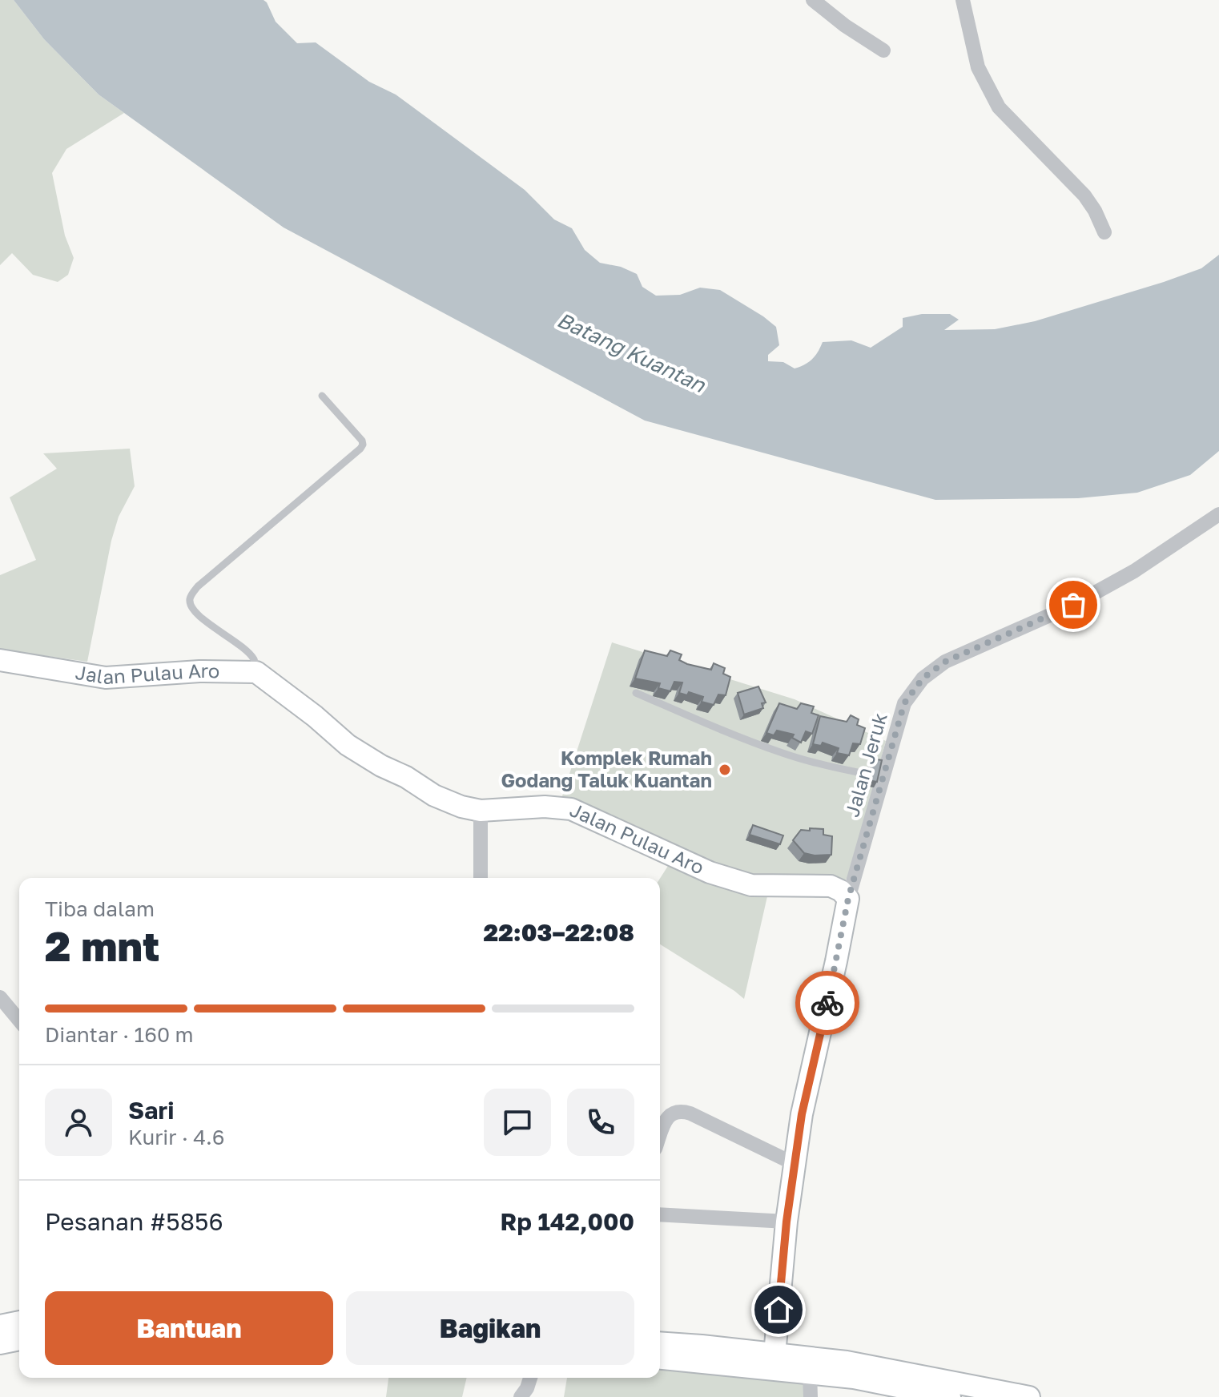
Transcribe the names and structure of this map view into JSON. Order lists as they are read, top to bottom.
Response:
{
  "streets": {
    "street": ["Jalan Pulau Aro", "Jalan Jeruk"]
  },
  "crossings": [
    ["Jalan Pulau Aro", "Jalan Jeruk"]
  ],
  "water": ["Batang Kuantan"],
  "places": ["Komplek Rumah Godang Taluk Kuantan"],
  "page": {
    "heading": ["2 mnt", "Tiba dalam", "22:03–22:08"],
    "panel": [
      "Sari",
      "Kurir · 4.6",
      "Pesanan #5856",
      "Rp 142,000"
    ],
    "bar": "Diantar · 160 m",
    "buttons": ["Bantuan", "Bagikan"]
  }
}
